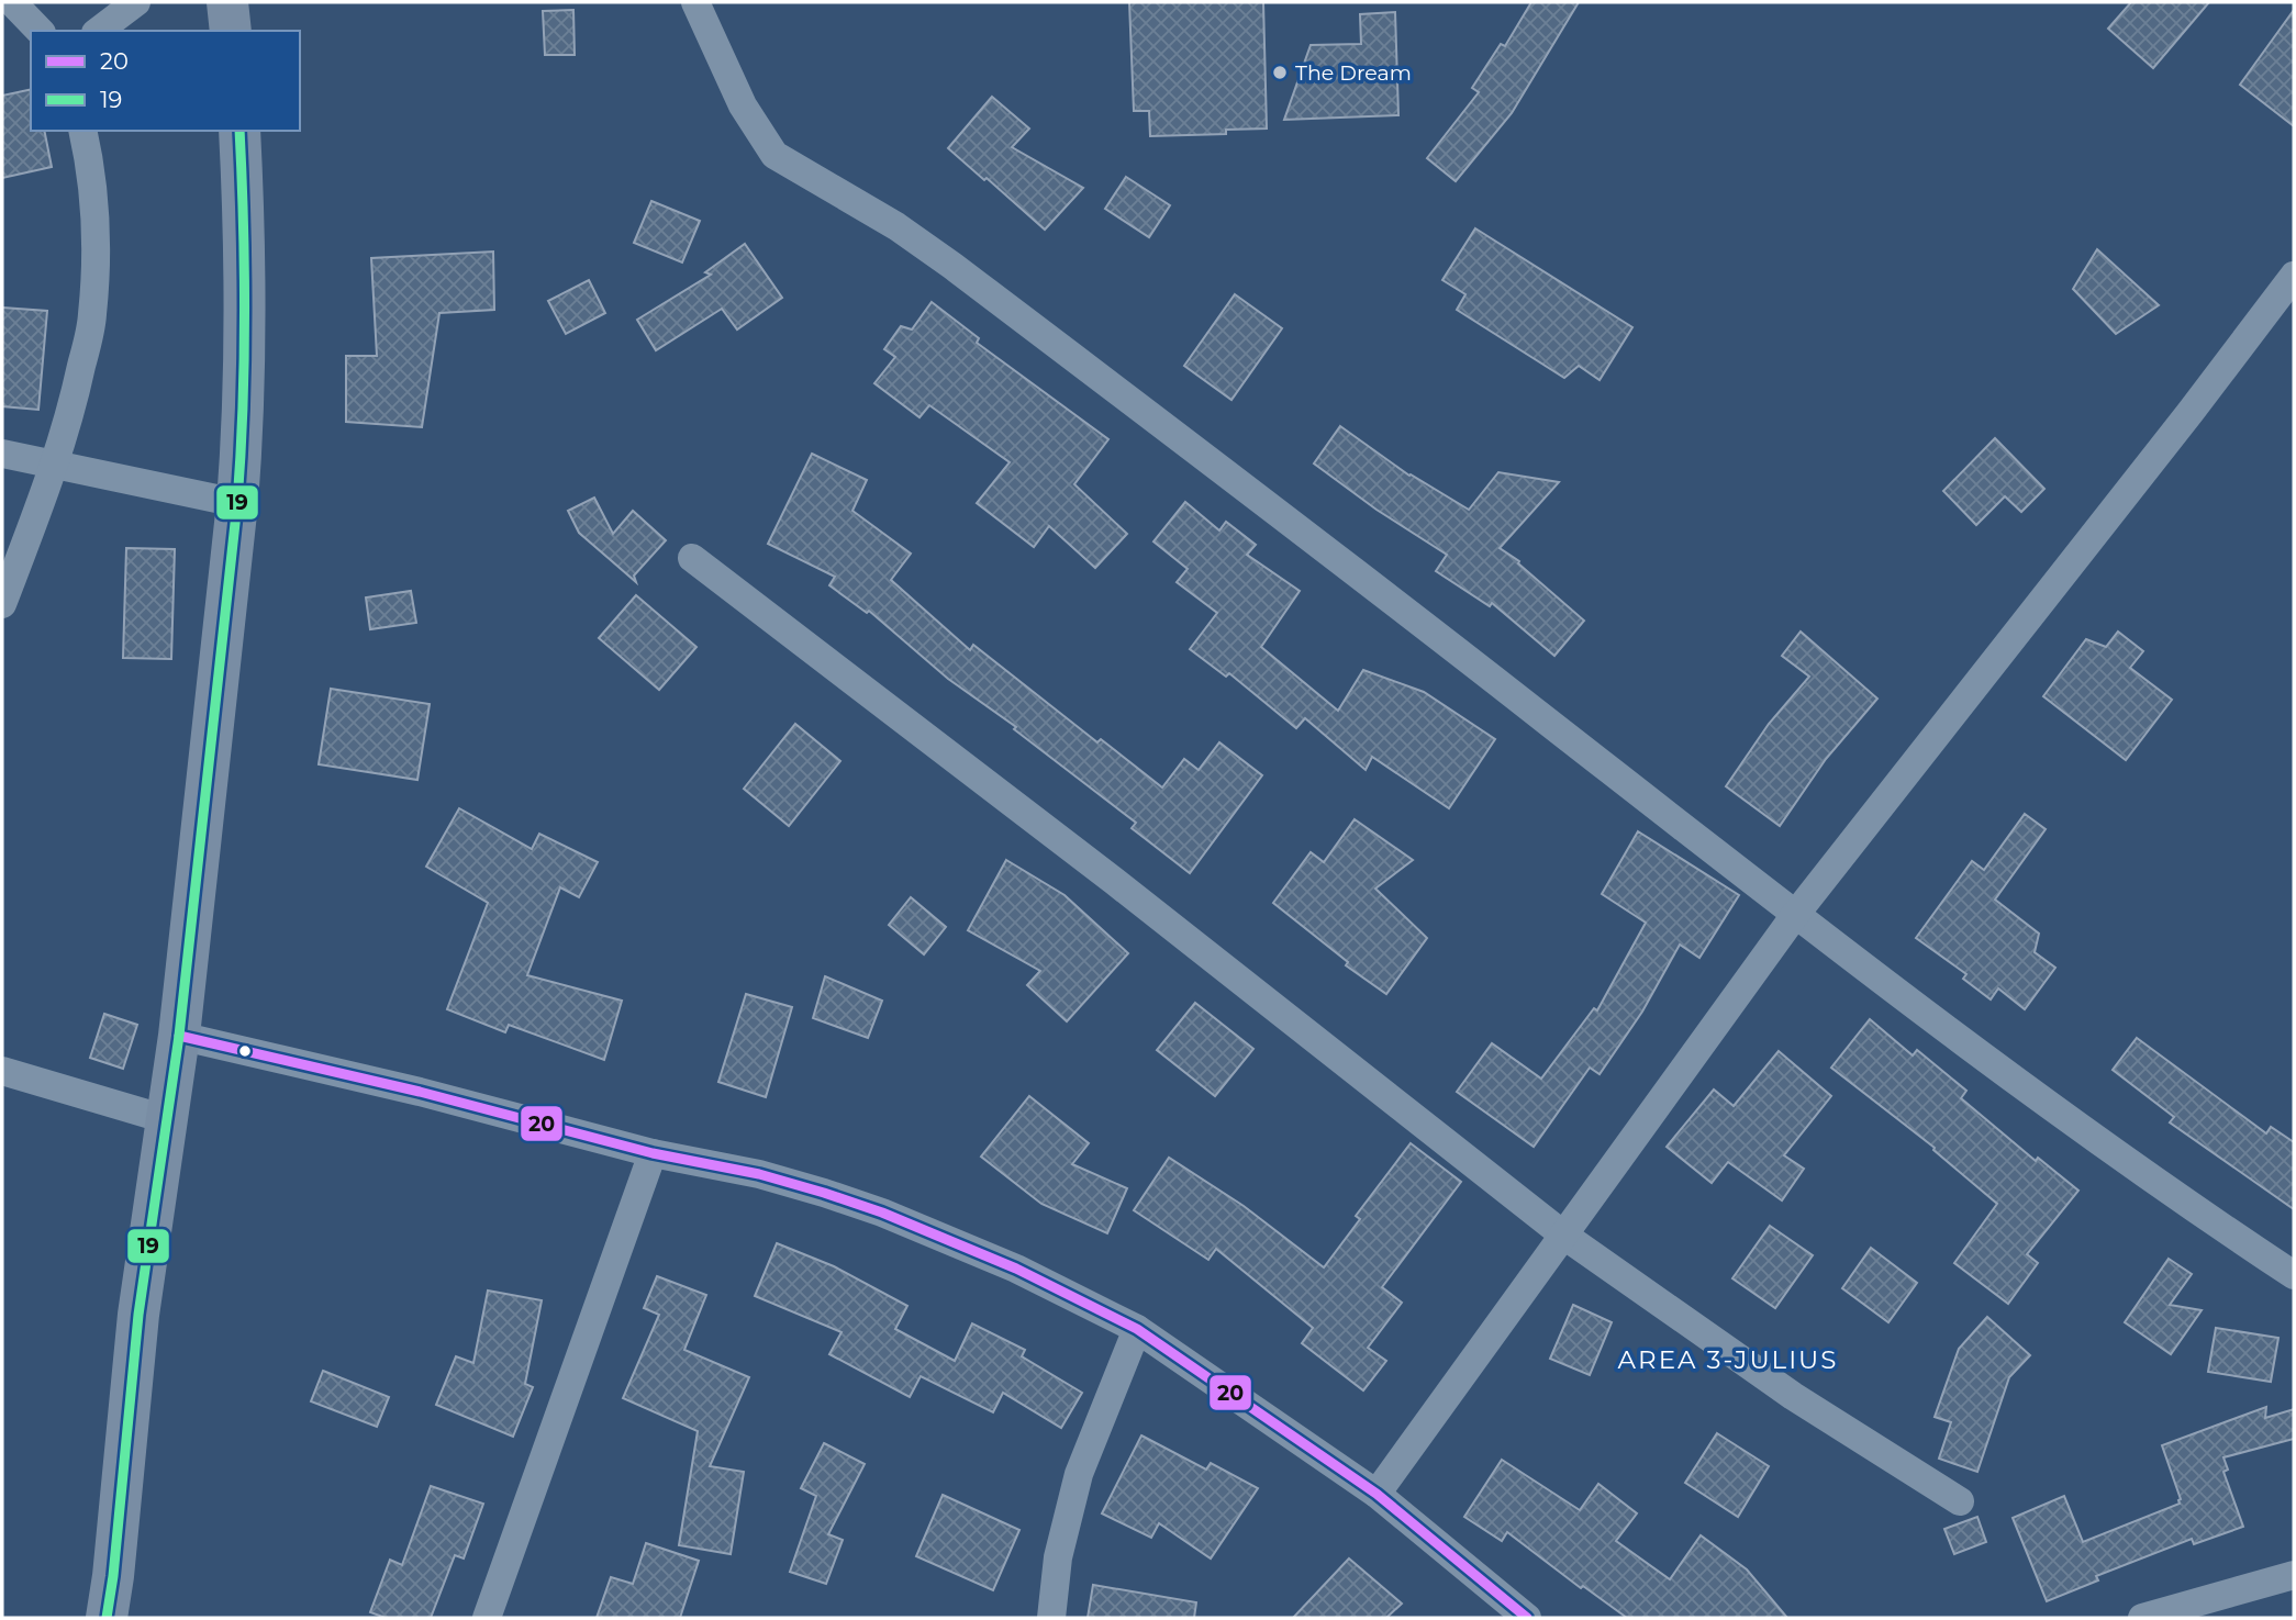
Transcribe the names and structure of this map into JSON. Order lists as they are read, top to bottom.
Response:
{
  "districts": ["AREA 3-JULIUS"],
  "places": ["The Dream"],
  "lines": ["transit line 19", "transit line 20"],
  "legend": ["20", "19"]
}
